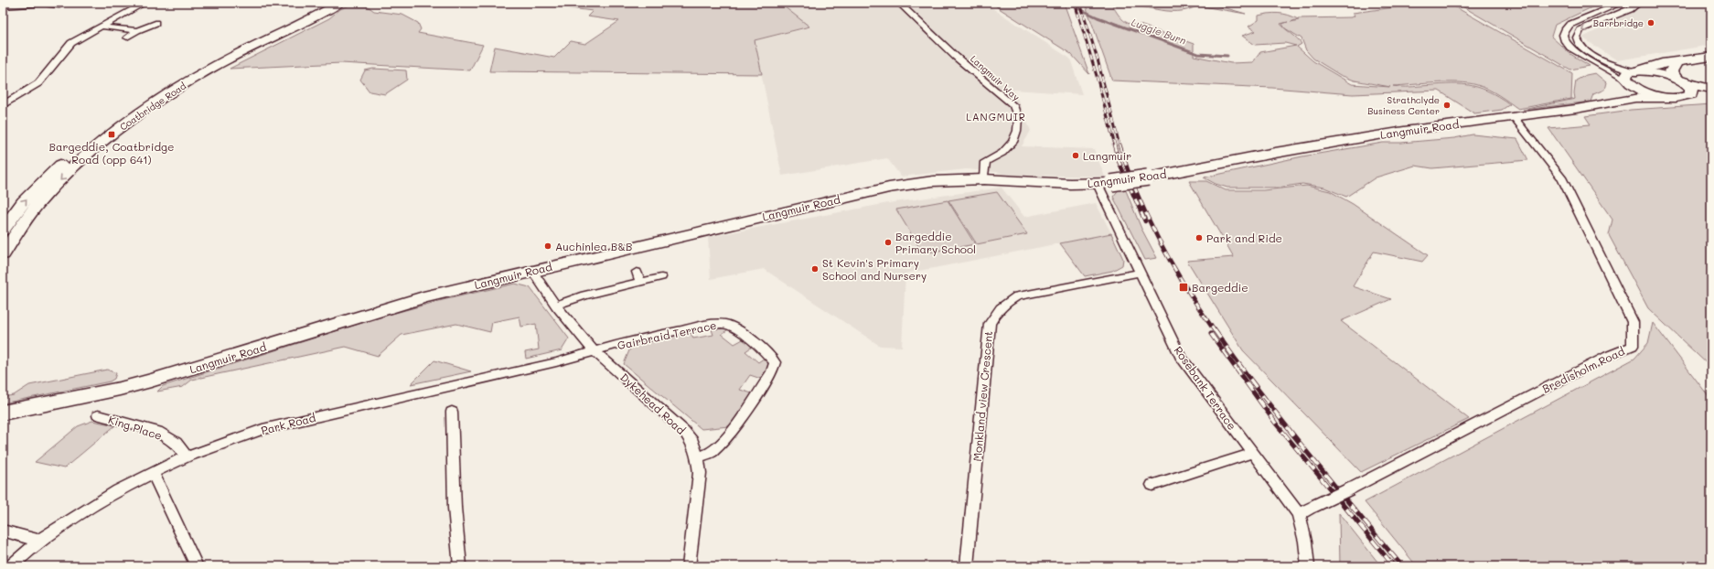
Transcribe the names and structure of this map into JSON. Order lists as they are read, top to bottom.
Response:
{
  "streets": {
    "main road": ["Coatbridge Road", "Langmuir Road"],
    "street": [
      "Langmuir Way",
      "Gairbraid Terrace",
      "Bredisholm Road",
      "Rosebank Terrace",
      "Monkland view Crescent",
      "Dykehead Road",
      "Park Road",
      "King Place"
    ]
  },
  "crossings": [
    ["Langmuir Way", "Langmuir Road"],
    ["Langmuir Road", "Bredisholm Road"],
    ["Langmuir Road", "Rosebank Terrace"],
    ["Langmuir Road", "Dykehead Road"],
    ["Gairbraid Terrace", "Dykehead Road"],
    ["Gairbraid Terrace", "Park Road"],
    ["Bredisholm Road", "Rosebank Terrace"],
    ["Rosebank Terrace", "Monkland view Crescent"],
    ["Dykehead Road", "Park Road"],
    ["Park Road", "King Place"]
  ],
  "districts": ["LANGMUIR"],
  "water": ["Luggie Burn"],
  "places": {
    "other": [
      "Barrbridge",
      "Strathclyde Business Center",
      "Langmuir",
      "Park and Ride",
      "Bargeddie Primary School",
      "Auchinlea B&B",
      "St Kevin's Primary School and Nursery"
    ],
    "transit": ["Bargeddie, Coatbridge Road (opp 641)", "Bargeddie"]
  }
}
